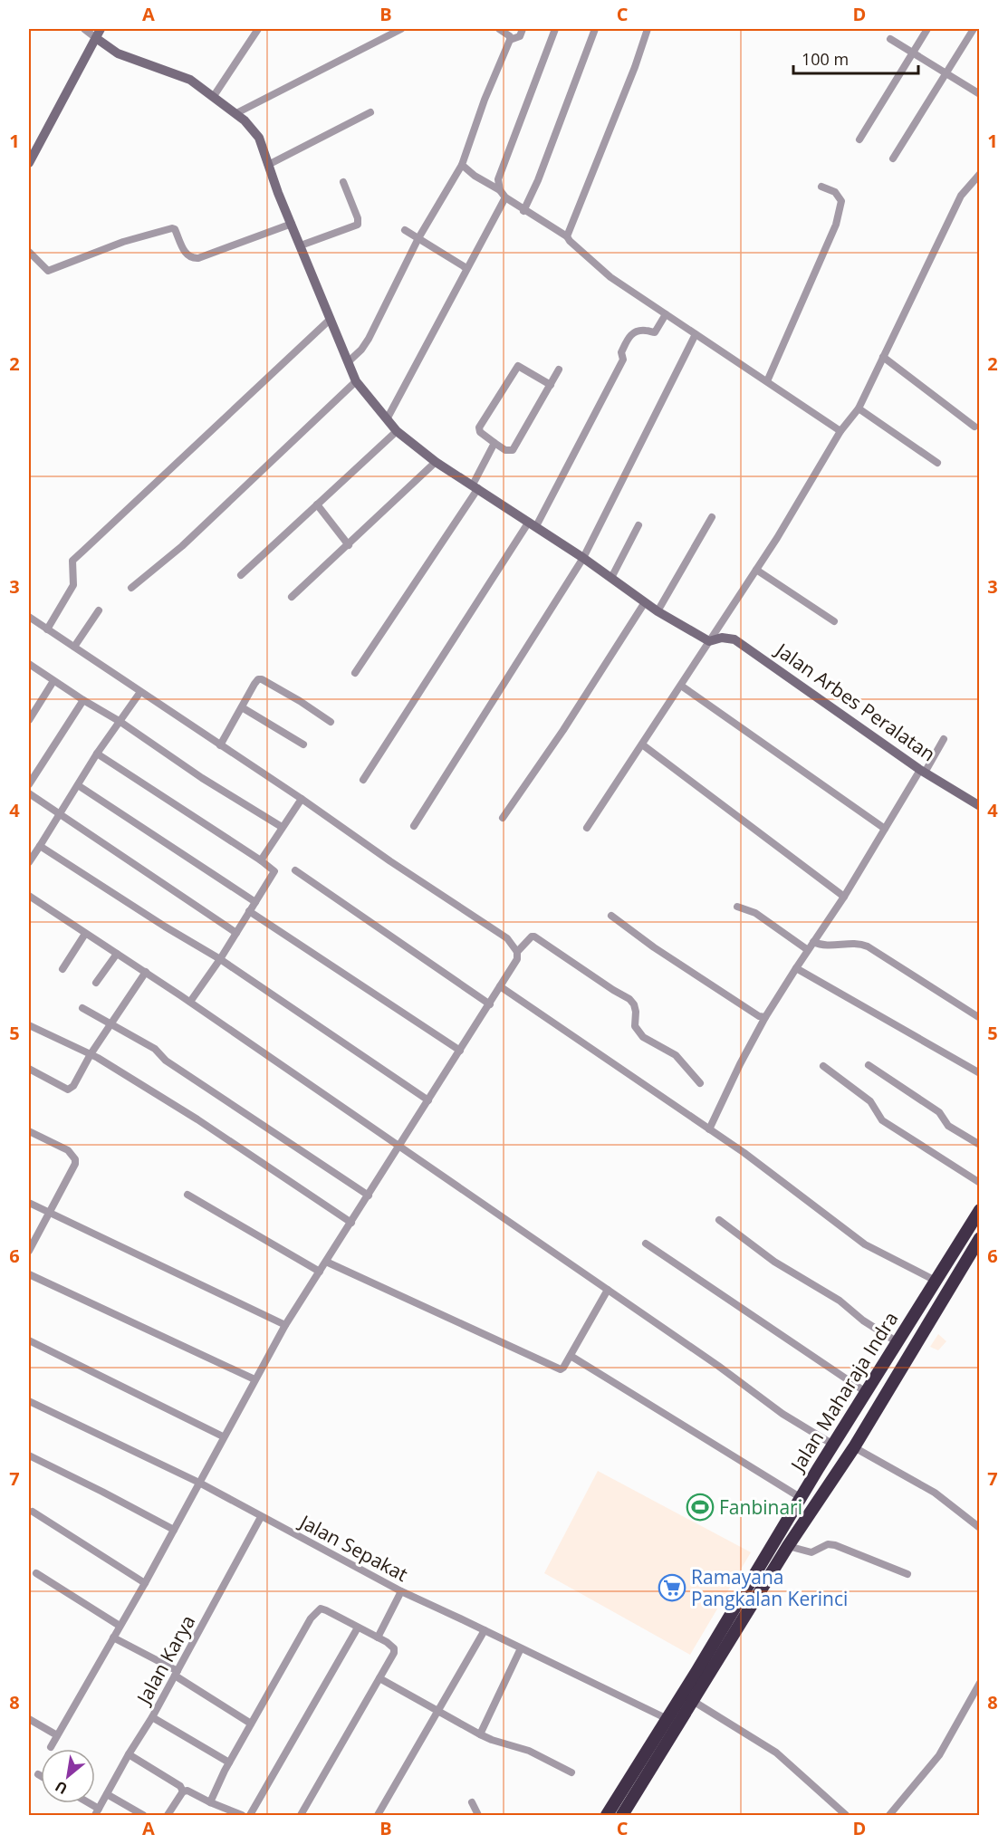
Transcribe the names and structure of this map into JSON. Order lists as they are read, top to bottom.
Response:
{
  "streets": {
    "highway": ["Jalan Maharaja Indra"],
    "street": ["Jalan Arbes Peralatan", "Jalan Sepakat", "Jalan Karya"]
  },
  "crossings": [
    ["Jalan Maharaja Indra", "Jalan Sepakat"],
    ["Jalan Sepakat", "Jalan Karya"]
  ],
  "places": {
    "sports": ["Fanbinari"],
    "supermarket": ["Ramayana Pangkalan Kerinci"]
  },
  "scale_bar": "100 m",
  "north": "bottom left",
  "grid": {
    "columns": [
      "A",
      "B",
      "C",
      "D"
    ],
    "rows": [
      "1",
      "2",
      "3",
      "4",
      "5",
      "6",
      "7",
      "8"
    ]
  }
}
